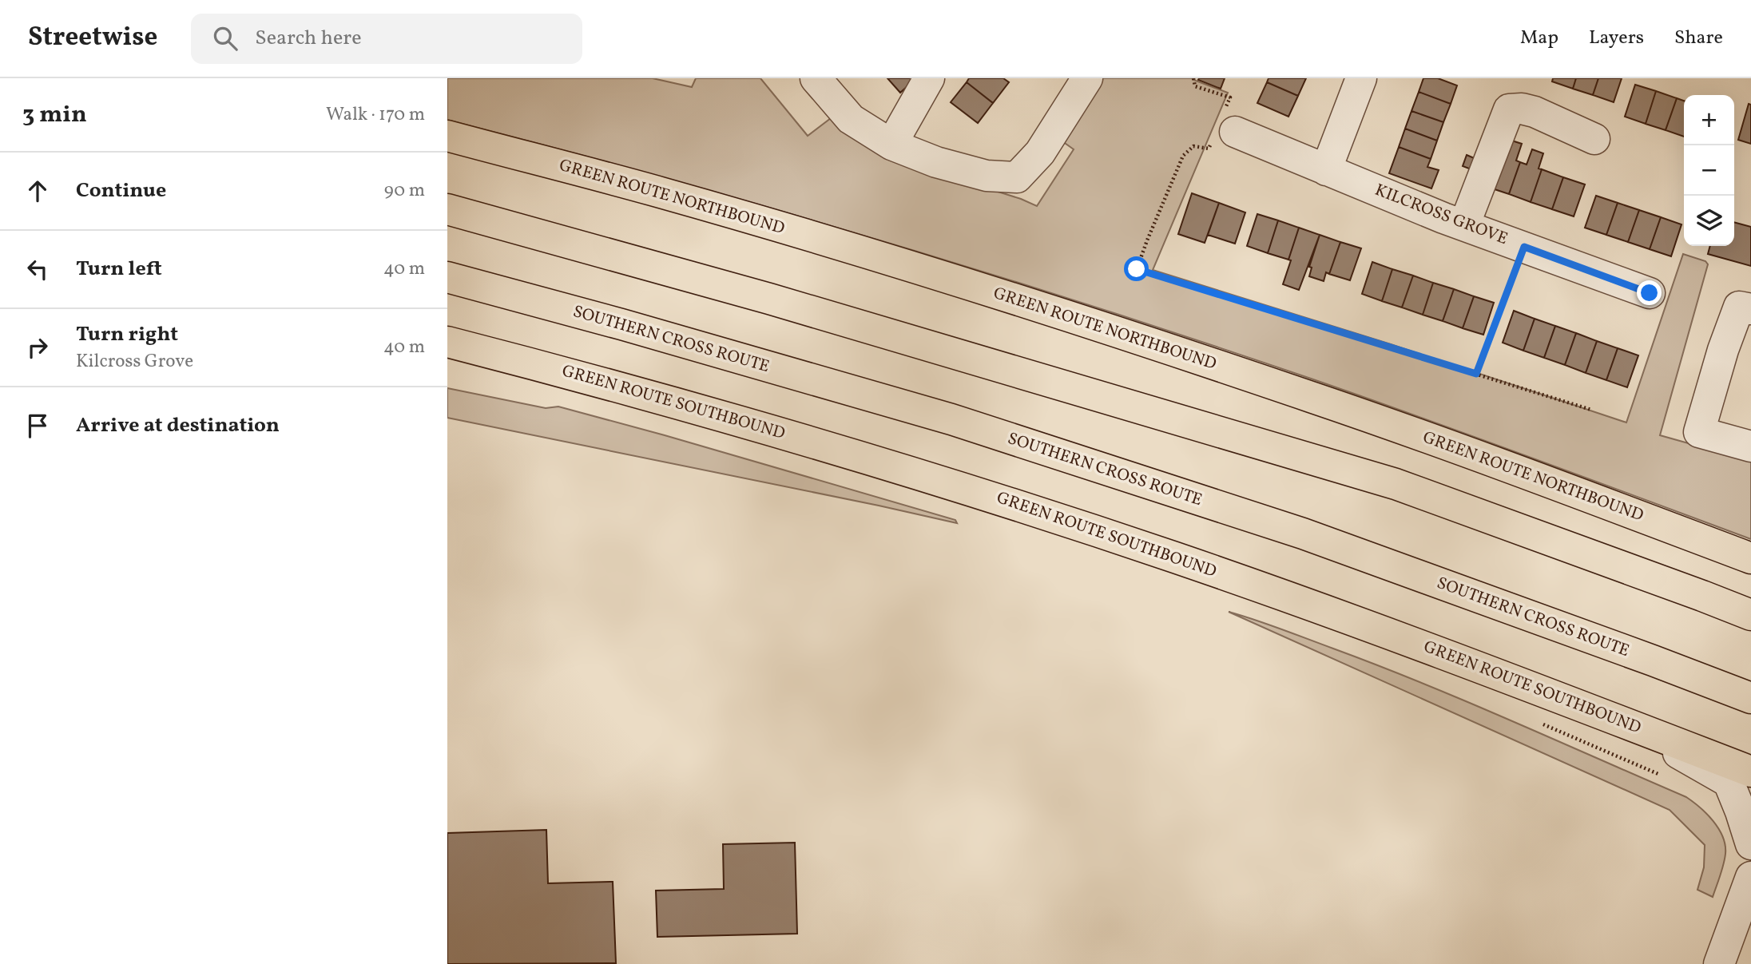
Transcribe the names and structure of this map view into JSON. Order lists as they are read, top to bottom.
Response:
{
  "streets": {
    "main road": ["GREEN ROUTE NORTHBOUND", "SOUTHERN CROSS ROUTE", "GREEN ROUTE SOUTHBOUND"],
    "street": ["KILCROSS GROVE"]
  },
  "page": {
    "header": "Streetwise",
    "search": "Search here",
    "nav": ["Map", "Layers", "Share"],
    "heading": ["3 min", "Walk · 170 m"],
    "map_buttons": ["+", "−"],
    "list": [
      ["Continue", "90 m"],
      ["Turn left", "40 m"],
      ["Turn right", "Kilcross Grove", "40 m"],
      "Arrive at destination"
    ]
  }
}
